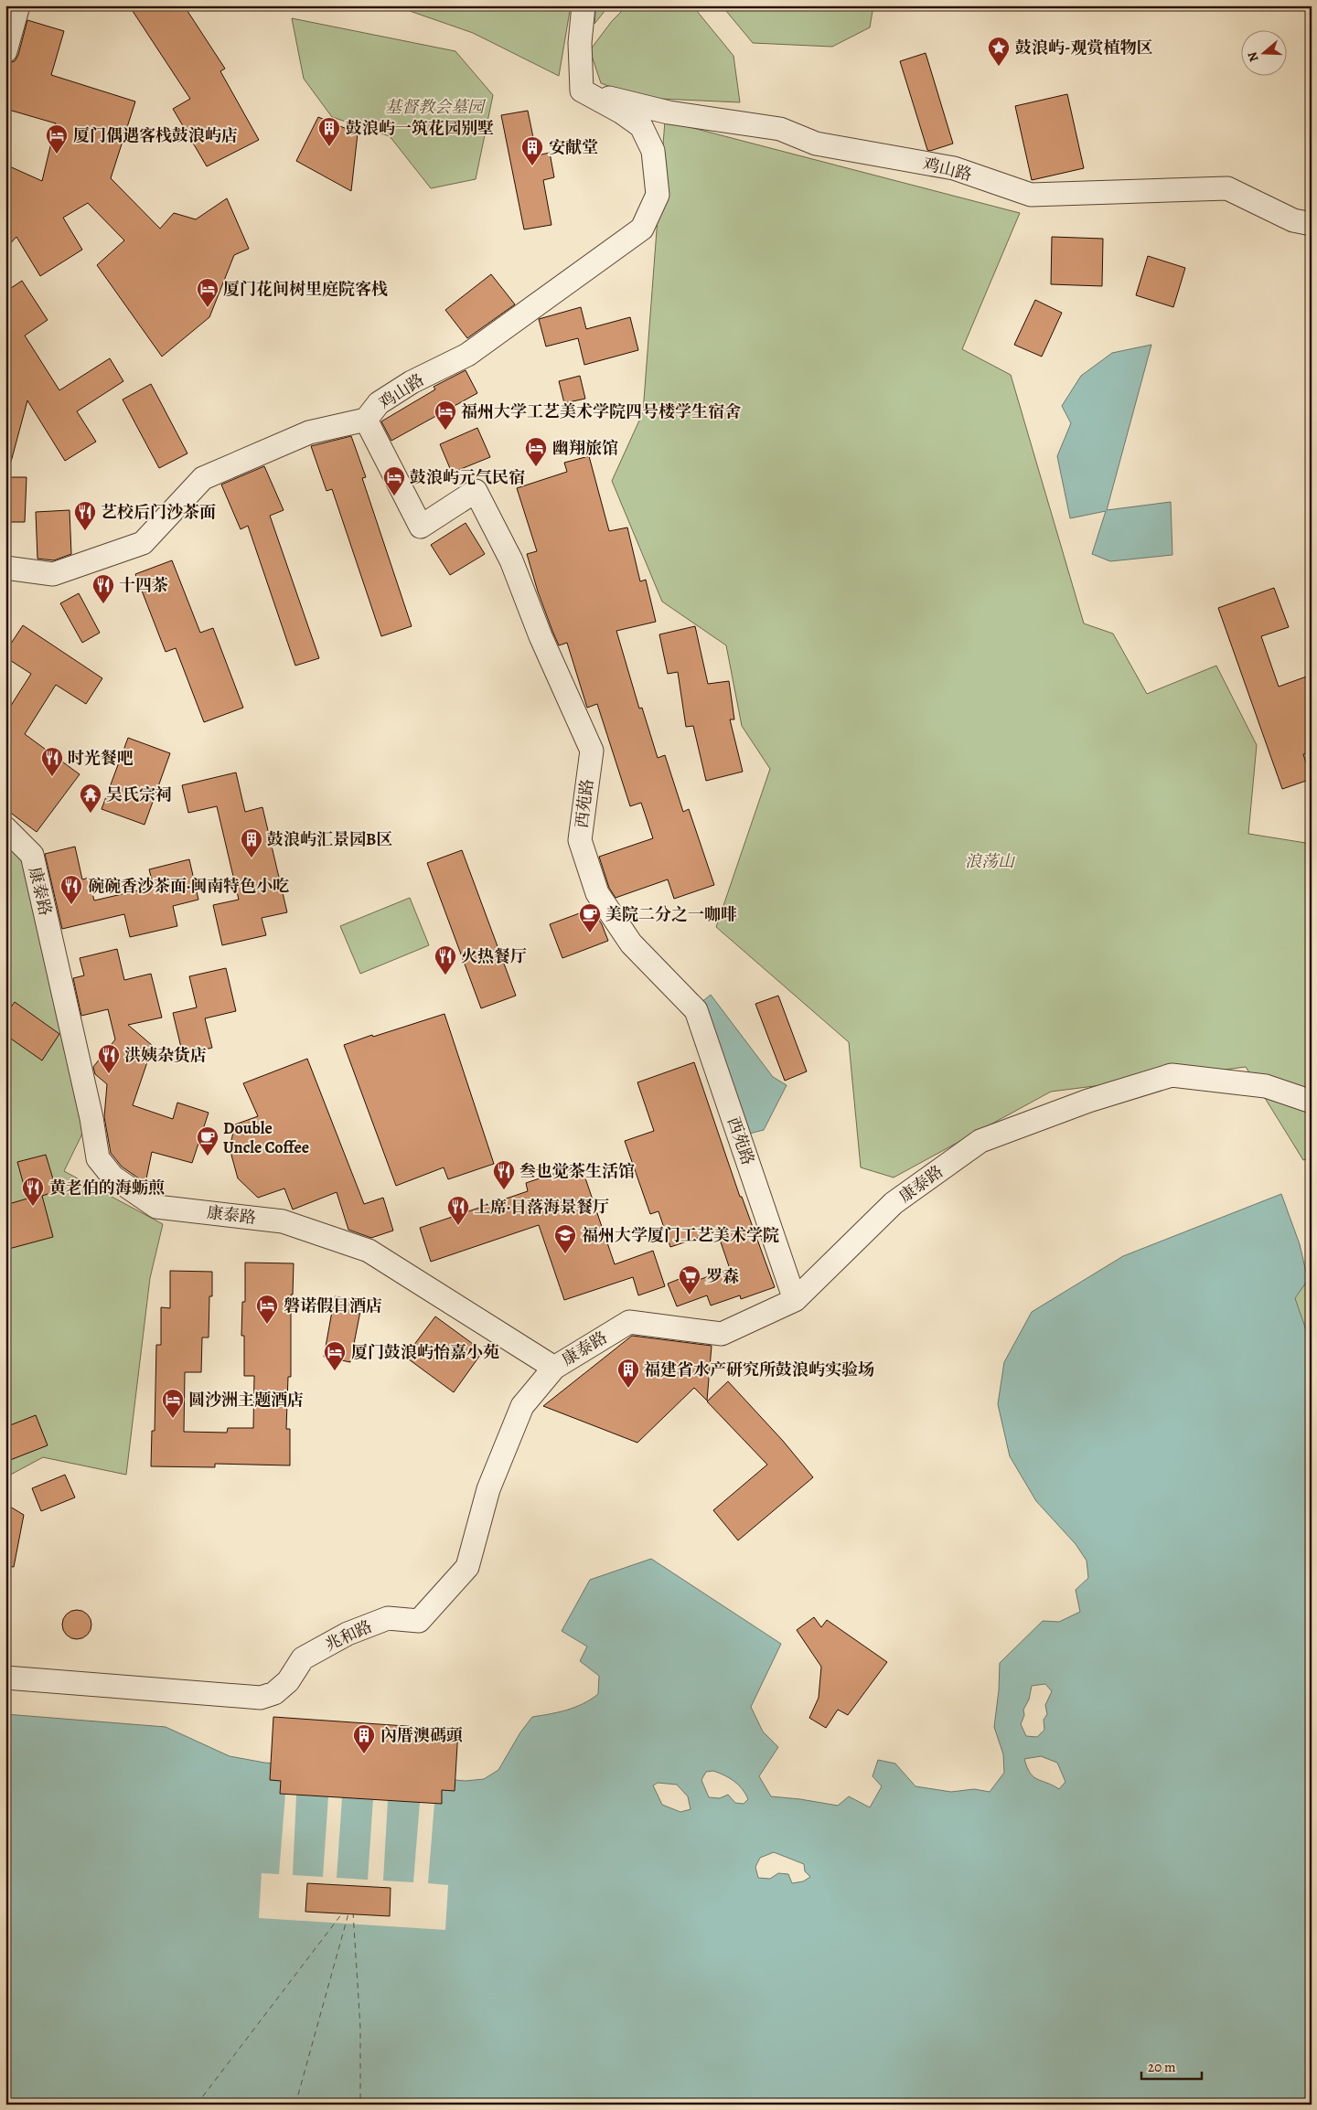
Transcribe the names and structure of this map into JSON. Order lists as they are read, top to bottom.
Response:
{
  "streets": {
    "street": [
      "鸡山路",
      "西苑路",
      "康泰路",
      "兆和路"
    ]
  },
  "crossings": [
    ["鸡山路", "西苑路"],
    ["西苑路", "康泰路"],
    ["康泰路", "兆和路"]
  ],
  "parks": ["基督教会墓园", "浪荡山"],
  "places": {
    "place": ["鼓浪屿-观赏植物区"],
    "building": [
      "鼓浪屿一筑花园别墅",
      "安献堂",
      "鼓浪屿汇景园B区",
      "福建省水产研究所鼓浪屿实验场",
      "內厝澳碼頭"
    ],
    "hotel": [
      "厦门偶遇客栈鼓浪屿店",
      "厦门花间树里庭院客栈",
      "福州大学工艺美术学院四号楼学生宿舍",
      "幽翔旅馆",
      "鼓浪屿元气民宿",
      "磐诺假日酒店",
      "厦门鼓浪屿怡嘉小苑",
      "圆沙洲主题酒店"
    ],
    "restaurant": [
      "艺校后门沙茶面",
      "十四茶",
      "时光餐吧",
      "碗碗香沙茶面·闽南特色小吃",
      "火热餐厅",
      "洪姨杂货店",
      "叁也觉茶生活馆",
      "黄老伯的海蛎煎",
      "上席·日落海景餐厅"
    ],
    "temple": ["吴氏宗祠"],
    "cafe": ["美院二分之一咖啡", "Double Uncle Coffee"],
    "school or university": ["福州大学厦门工艺美术学院"],
    "supermarket": ["罗森"]
  },
  "scale_bar": "20 m",
  "north": "left"
}
